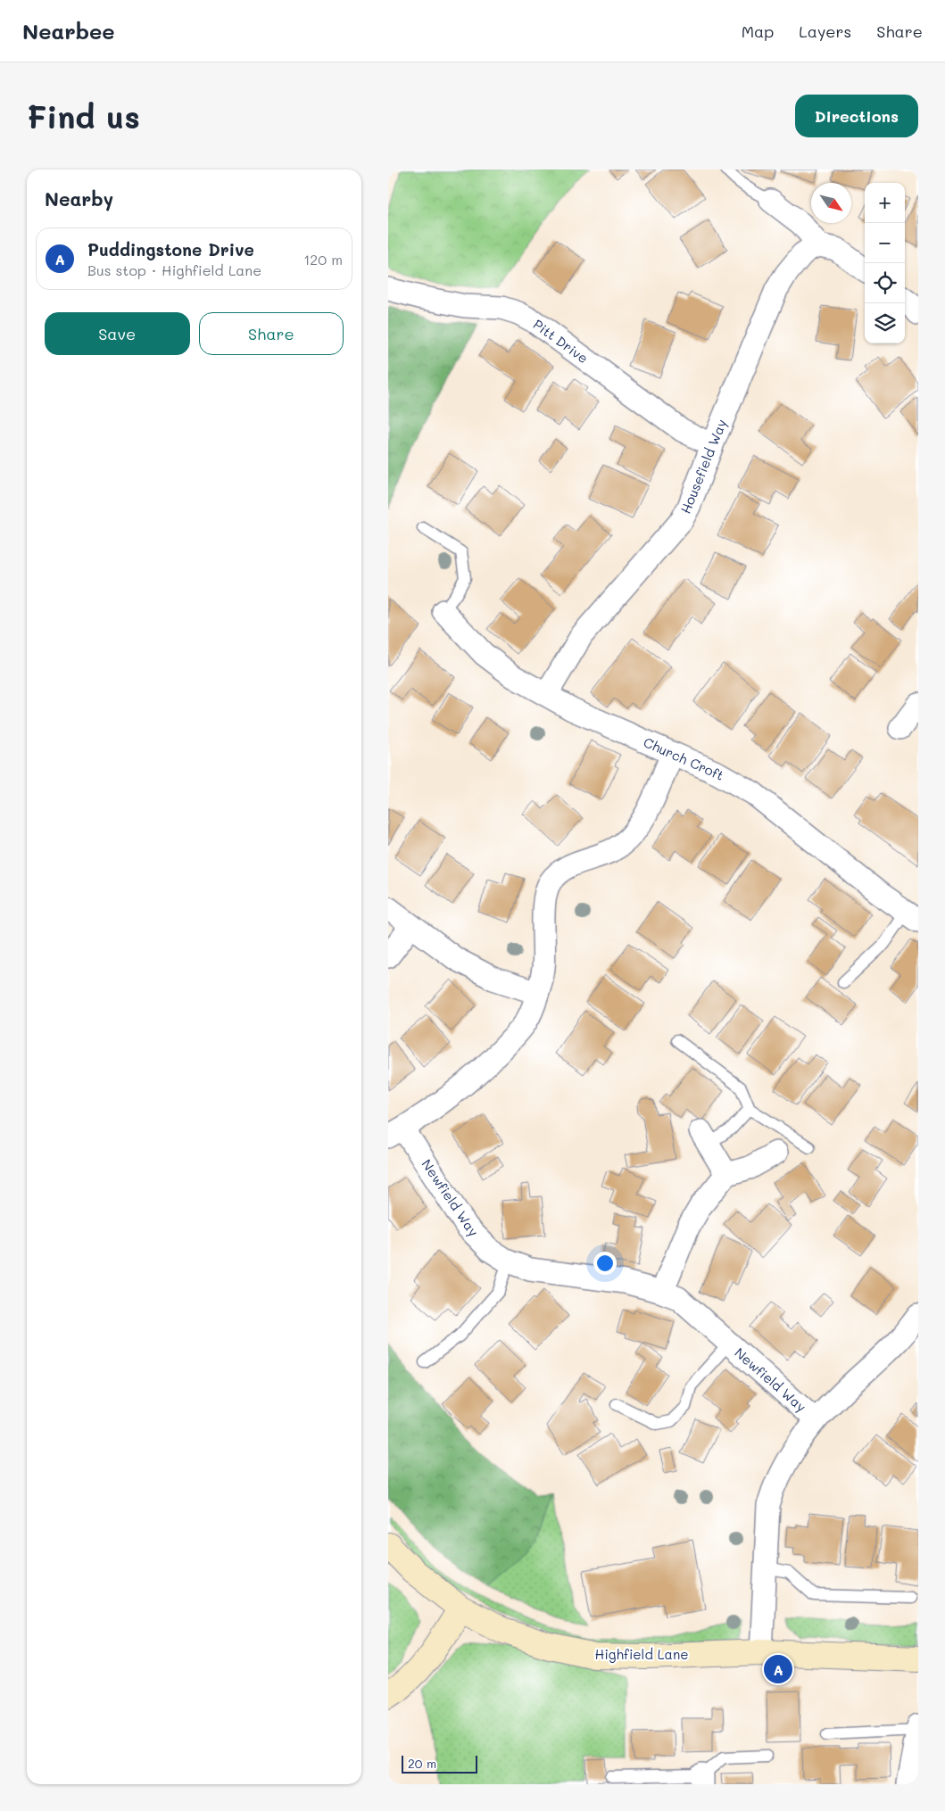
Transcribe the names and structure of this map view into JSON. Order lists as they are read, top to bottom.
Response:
{
  "streets": {
    "street": [
      "Pitt Drive",
      "Housefield Way",
      "Church Croft",
      "Newfield Way",
      "Highfield Lane"
    ]
  },
  "crossings": [
    ["Pitt Drive", "Housefield Way"],
    ["Housefield Way", "Church Croft"]
  ],
  "scale_bar": "20 m",
  "north": "bottom right",
  "page": {
    "header": "Nearbee",
    "nav": ["Map", "Layers", "Share"],
    "buttons": [
      "Directions",
      ["Save", "Share"]
    ],
    "title": "Find us",
    "heading": "Nearby",
    "map_buttons": ["+", "−"],
    "list": [
      {
        "mark": "A",
        "name": "Puddingstone Drive",
        "note": "Bus stop · Highfield Lane",
        "value": "120 m"
      }
    ],
    "pins": "A",
    "scale": "20 m"
  }
}
